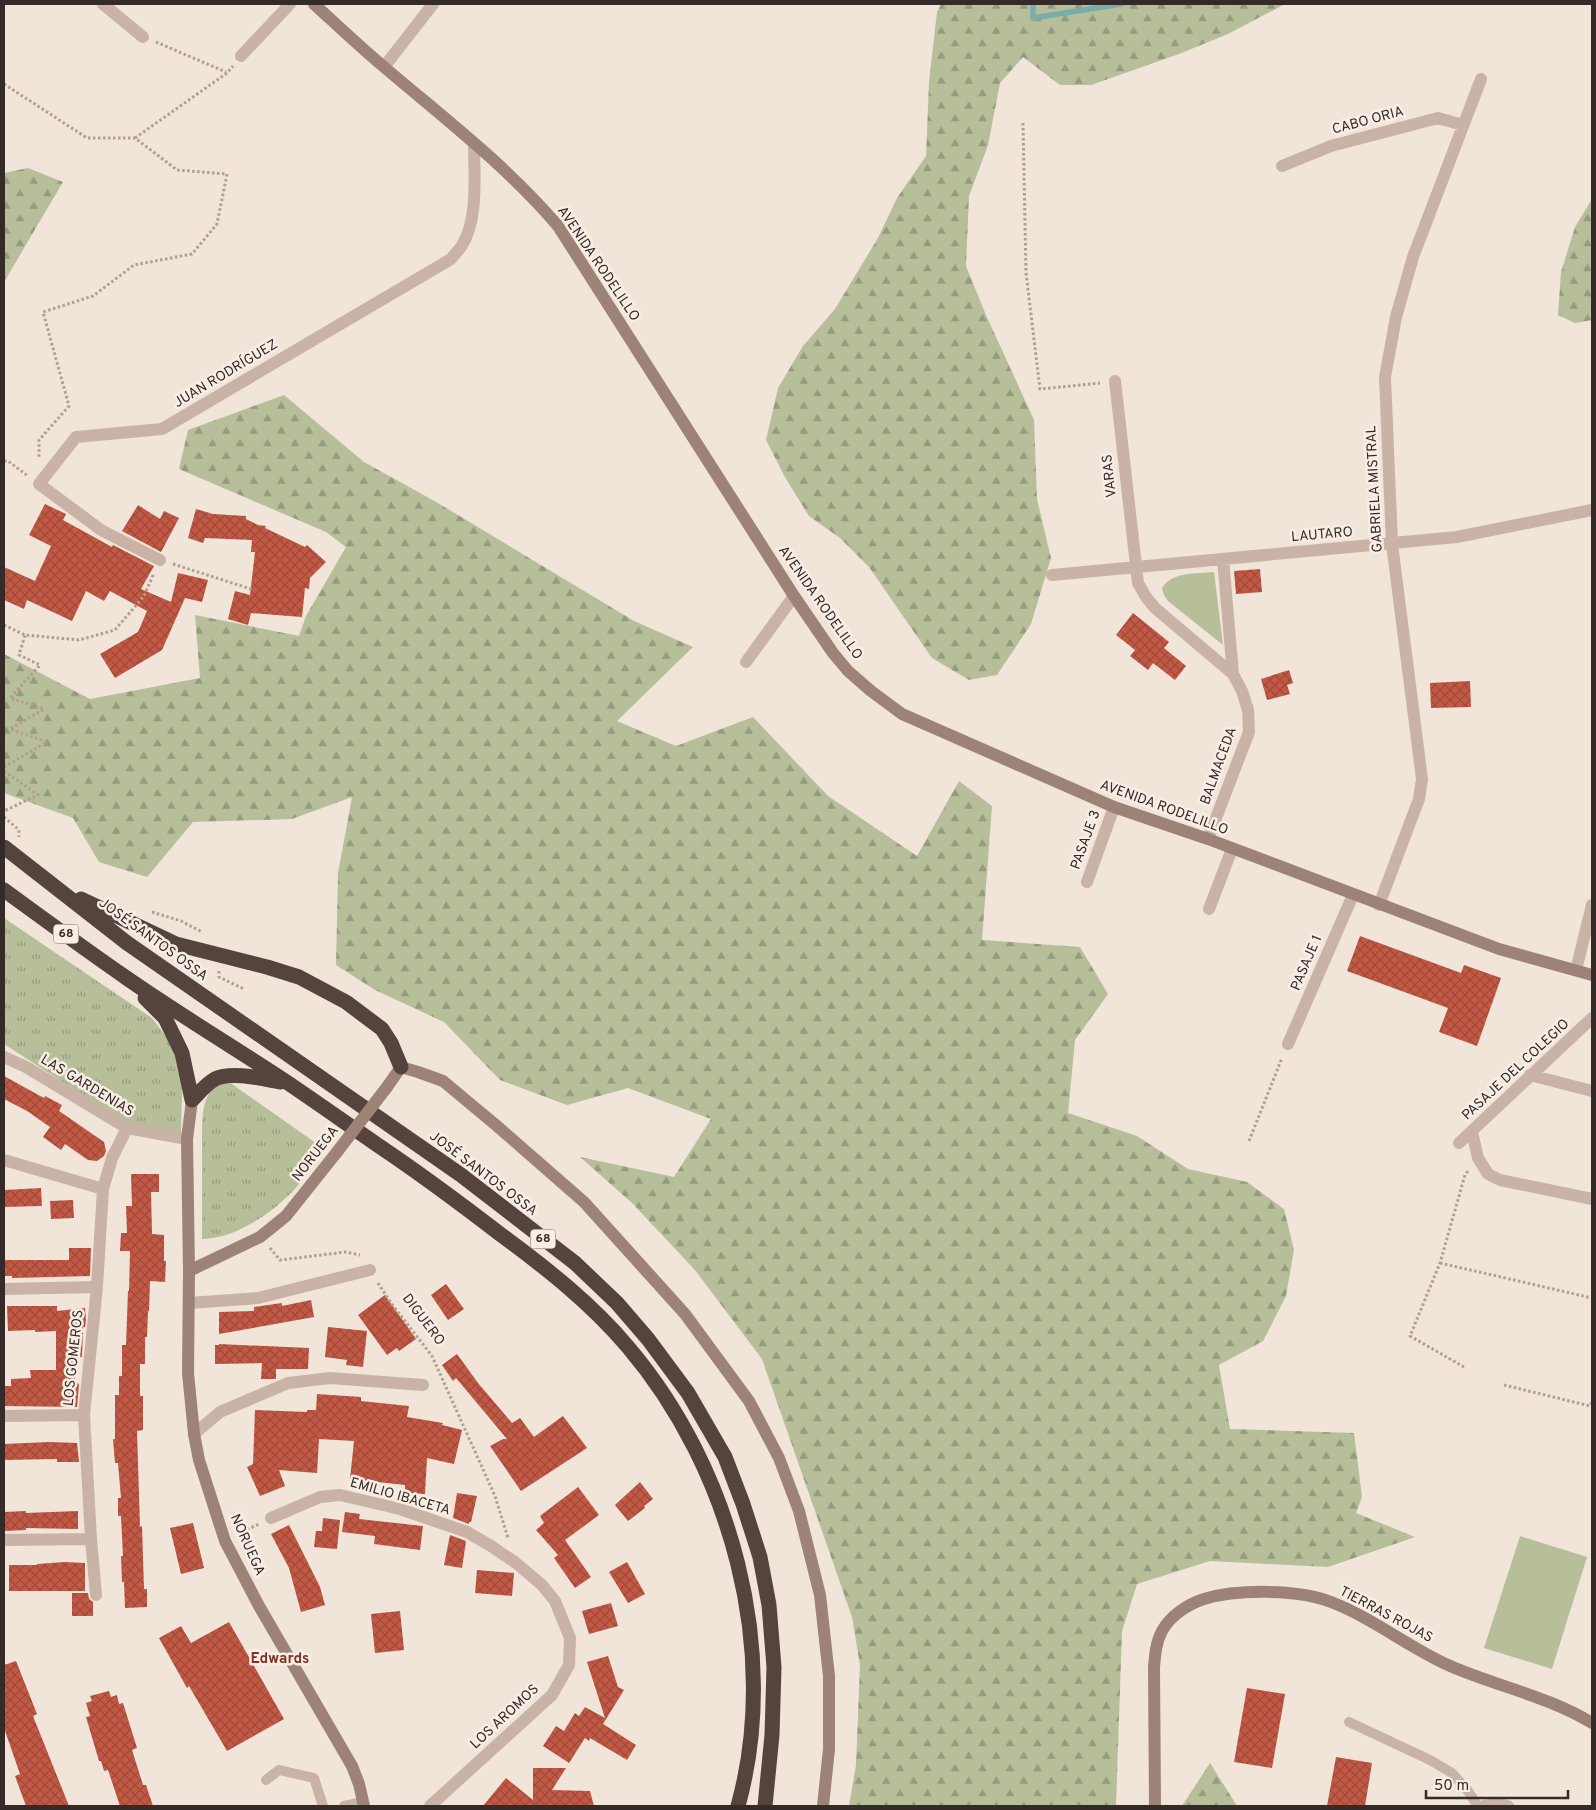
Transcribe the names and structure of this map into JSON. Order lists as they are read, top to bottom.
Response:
{
  "streets": {
    "highway": ["68", "JOSÉ SANTOS OSSA"],
    "street": [
      "CABO ORIA",
      "AVENIDA RODELILLO",
      "JUAN RODRÍGUEZ",
      "VARAS",
      "GABRIELA MISTRAL",
      "LAUTARO",
      "BALMACEDA",
      "PASAJE 3",
      "PASAJE 1",
      "PASAJE DEL COLEGIO",
      "LAS GARDENIAS",
      "NORUEGA",
      "LOS GOMEROS",
      "EMILIO IBACETA",
      "TIERRAS ROJAS",
      "LOS AROMOS"
    ],
    "path": ["DIGUERO"]
  },
  "crossings": [
    ["CABO ORIA", "GABRIELA MISTRAL"],
    ["AVENIDA RODELILLO", "JUAN RODRÍGUEZ"],
    ["AVENIDA RODELILLO", "GABRIELA MISTRAL"],
    ["AVENIDA RODELILLO", "BALMACEDA"],
    ["AVENIDA RODELILLO", "PASAJE 3"],
    ["AVENIDA RODELILLO", "PASAJE 1"],
    ["VARAS", "LAUTARO"],
    ["VARAS", "BALMACEDA"],
    ["GABRIELA MISTRAL", "LAUTARO"],
    ["LAUTARO", "BALMACEDA"],
    ["LAS GARDENIAS", "NORUEGA"],
    ["LAS GARDENIAS", "LOS GOMEROS"],
    ["NORUEGA", "DIGUERO"],
    ["DIGUERO", "EMILIO IBACETA"],
    ["DIGUERO", "LOS AROMOS"],
    ["EMILIO IBACETA", "LOS AROMOS"]
  ],
  "districts": ["Edwards"],
  "scale_bar": "50 m"
}
